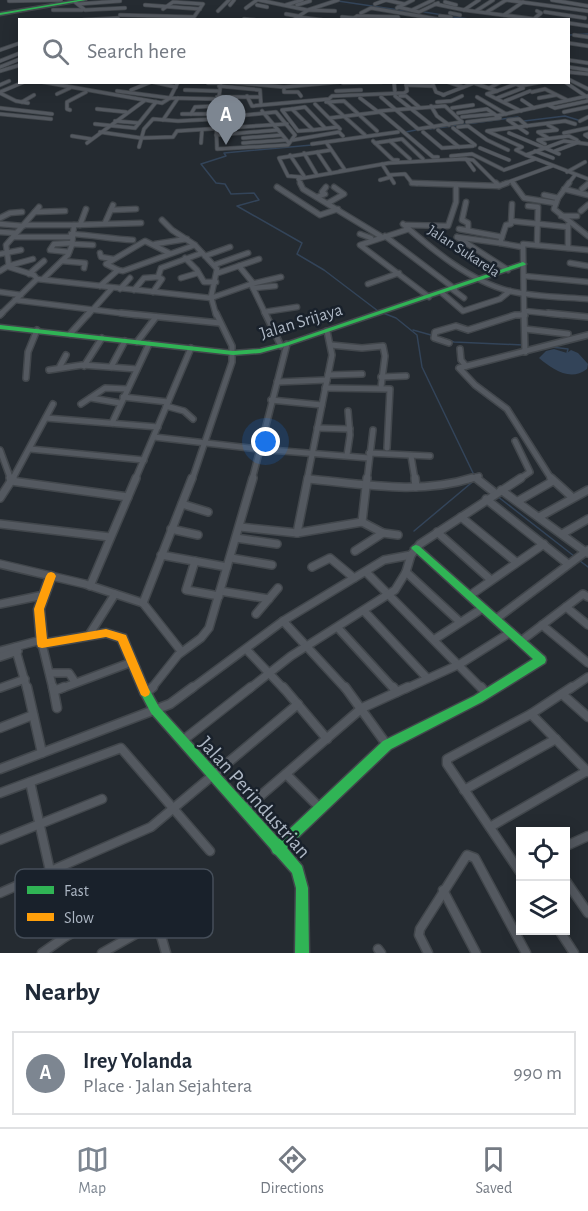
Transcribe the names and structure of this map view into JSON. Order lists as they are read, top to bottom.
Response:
{
  "streets": {
    "street": ["Jalan Sukarela", "Jalan Srijaya", "Jalan Perindustrian"]
  },
  "crossings": [
    ["Jalan Sukarela", "Jalan Srijaya"]
  ],
  "legend": ["Fast", "Slow"],
  "page": {
    "search": "Search here",
    "pins": "A",
    "heading": "Nearby",
    "list": [
      {
        "mark": "A",
        "name": "Irey Yolanda",
        "note": "Place · Jalan Sejahtera",
        "value": "990 m"
      }
    ],
    "nav": ["Map", "Directions", "Saved"]
  }
}
